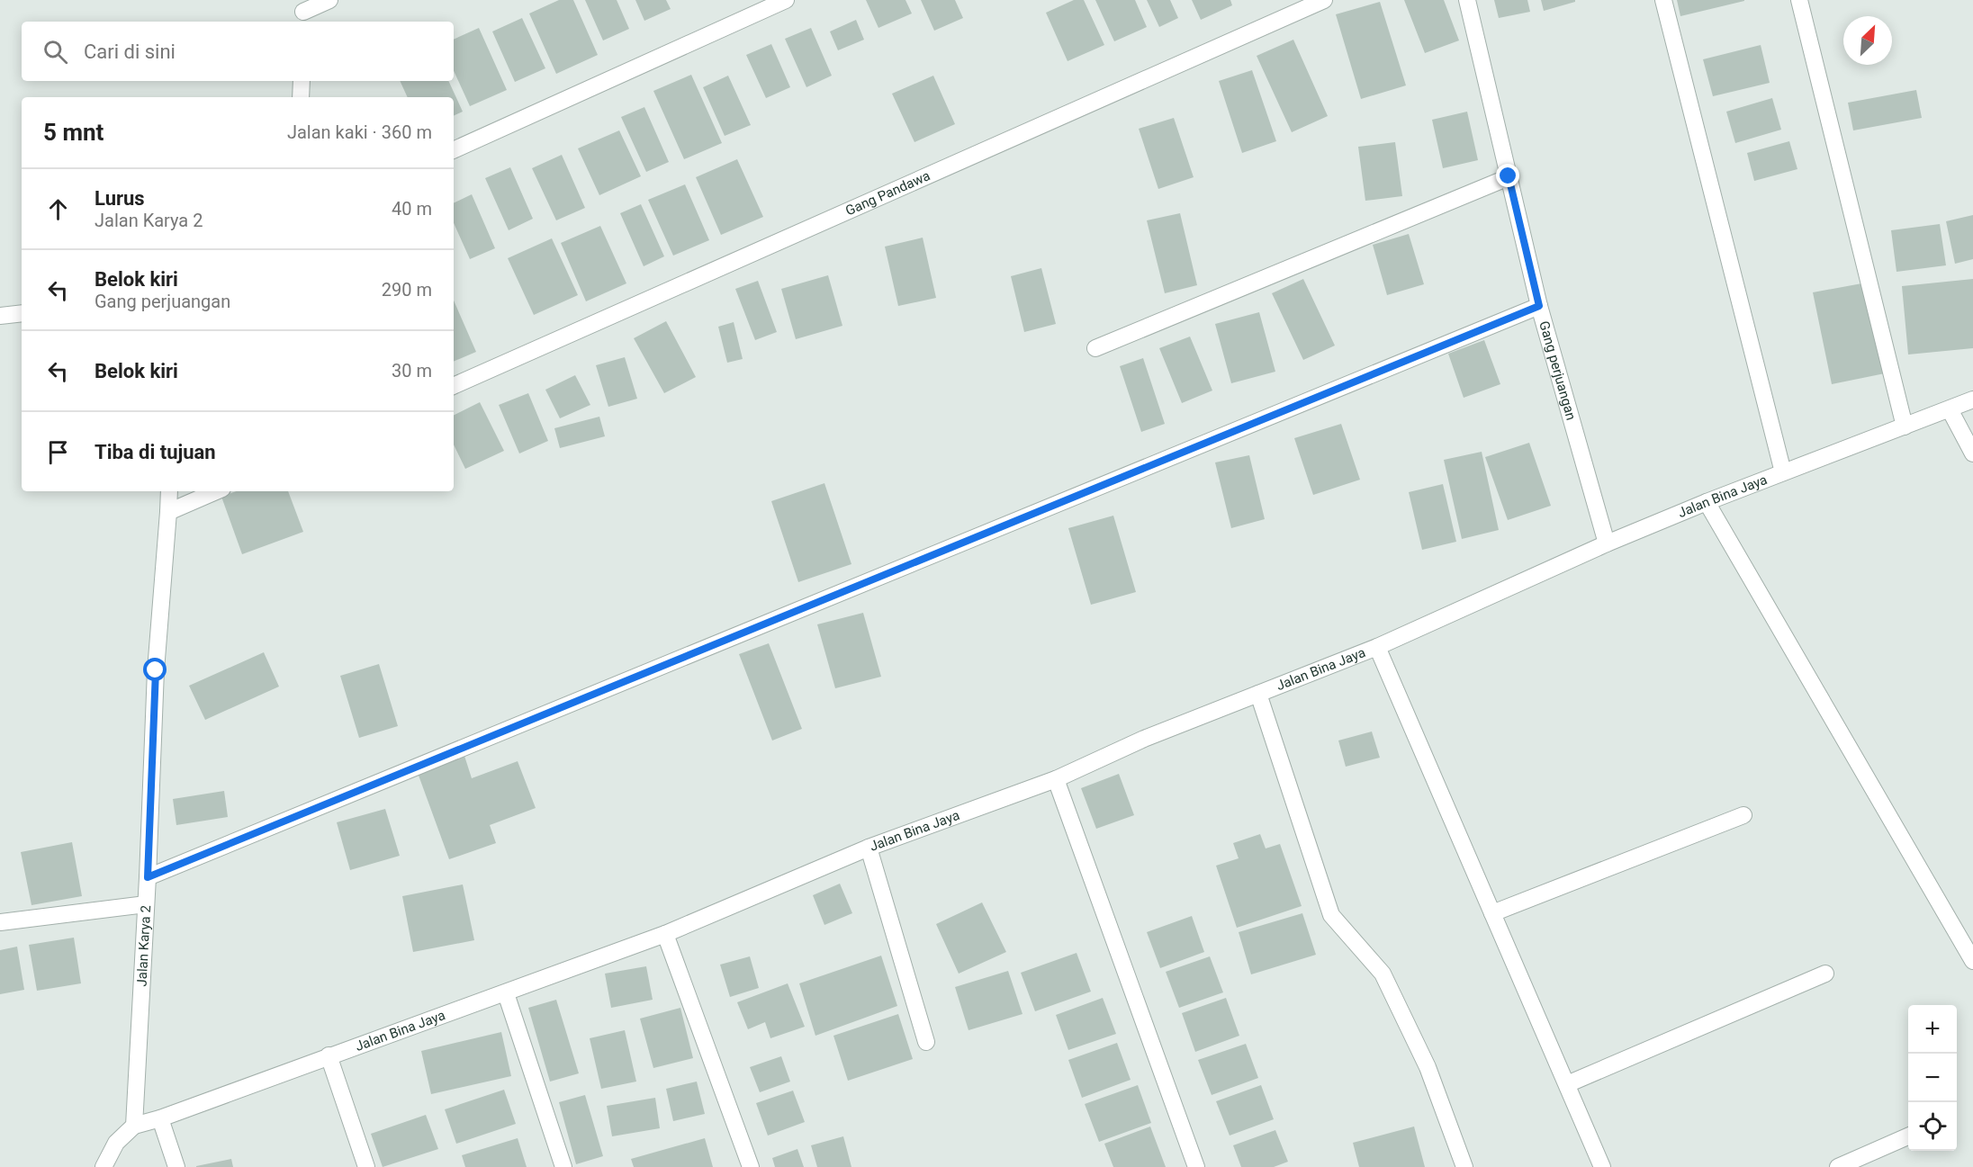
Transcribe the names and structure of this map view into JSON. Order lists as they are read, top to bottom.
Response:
{
  "streets": {
    "street": [
      "Gang Pandawa",
      "Gang perjuangan",
      "Jalan Bina Jaya",
      "Jalan Karya 2"
    ]
  },
  "crossings": [
    ["Gang perjuangan", "Jalan Bina Jaya"],
    ["Gang perjuangan", "Jalan Karya 2"],
    ["Jalan Bina Jaya", "Jalan Karya 2"]
  ],
  "north": "top right",
  "page": {
    "search": "Cari di sini",
    "heading": ["5 mnt", "Jalan kaki · 360 m"],
    "list": [
      ["Lurus", "Jalan Karya 2", "40 m"],
      ["Belok kiri", "Gang perjuangan", "290 m"],
      ["Belok kiri", "30 m"],
      "Tiba di tujuan"
    ],
    "map_buttons": ["+", "−"]
  }
}
